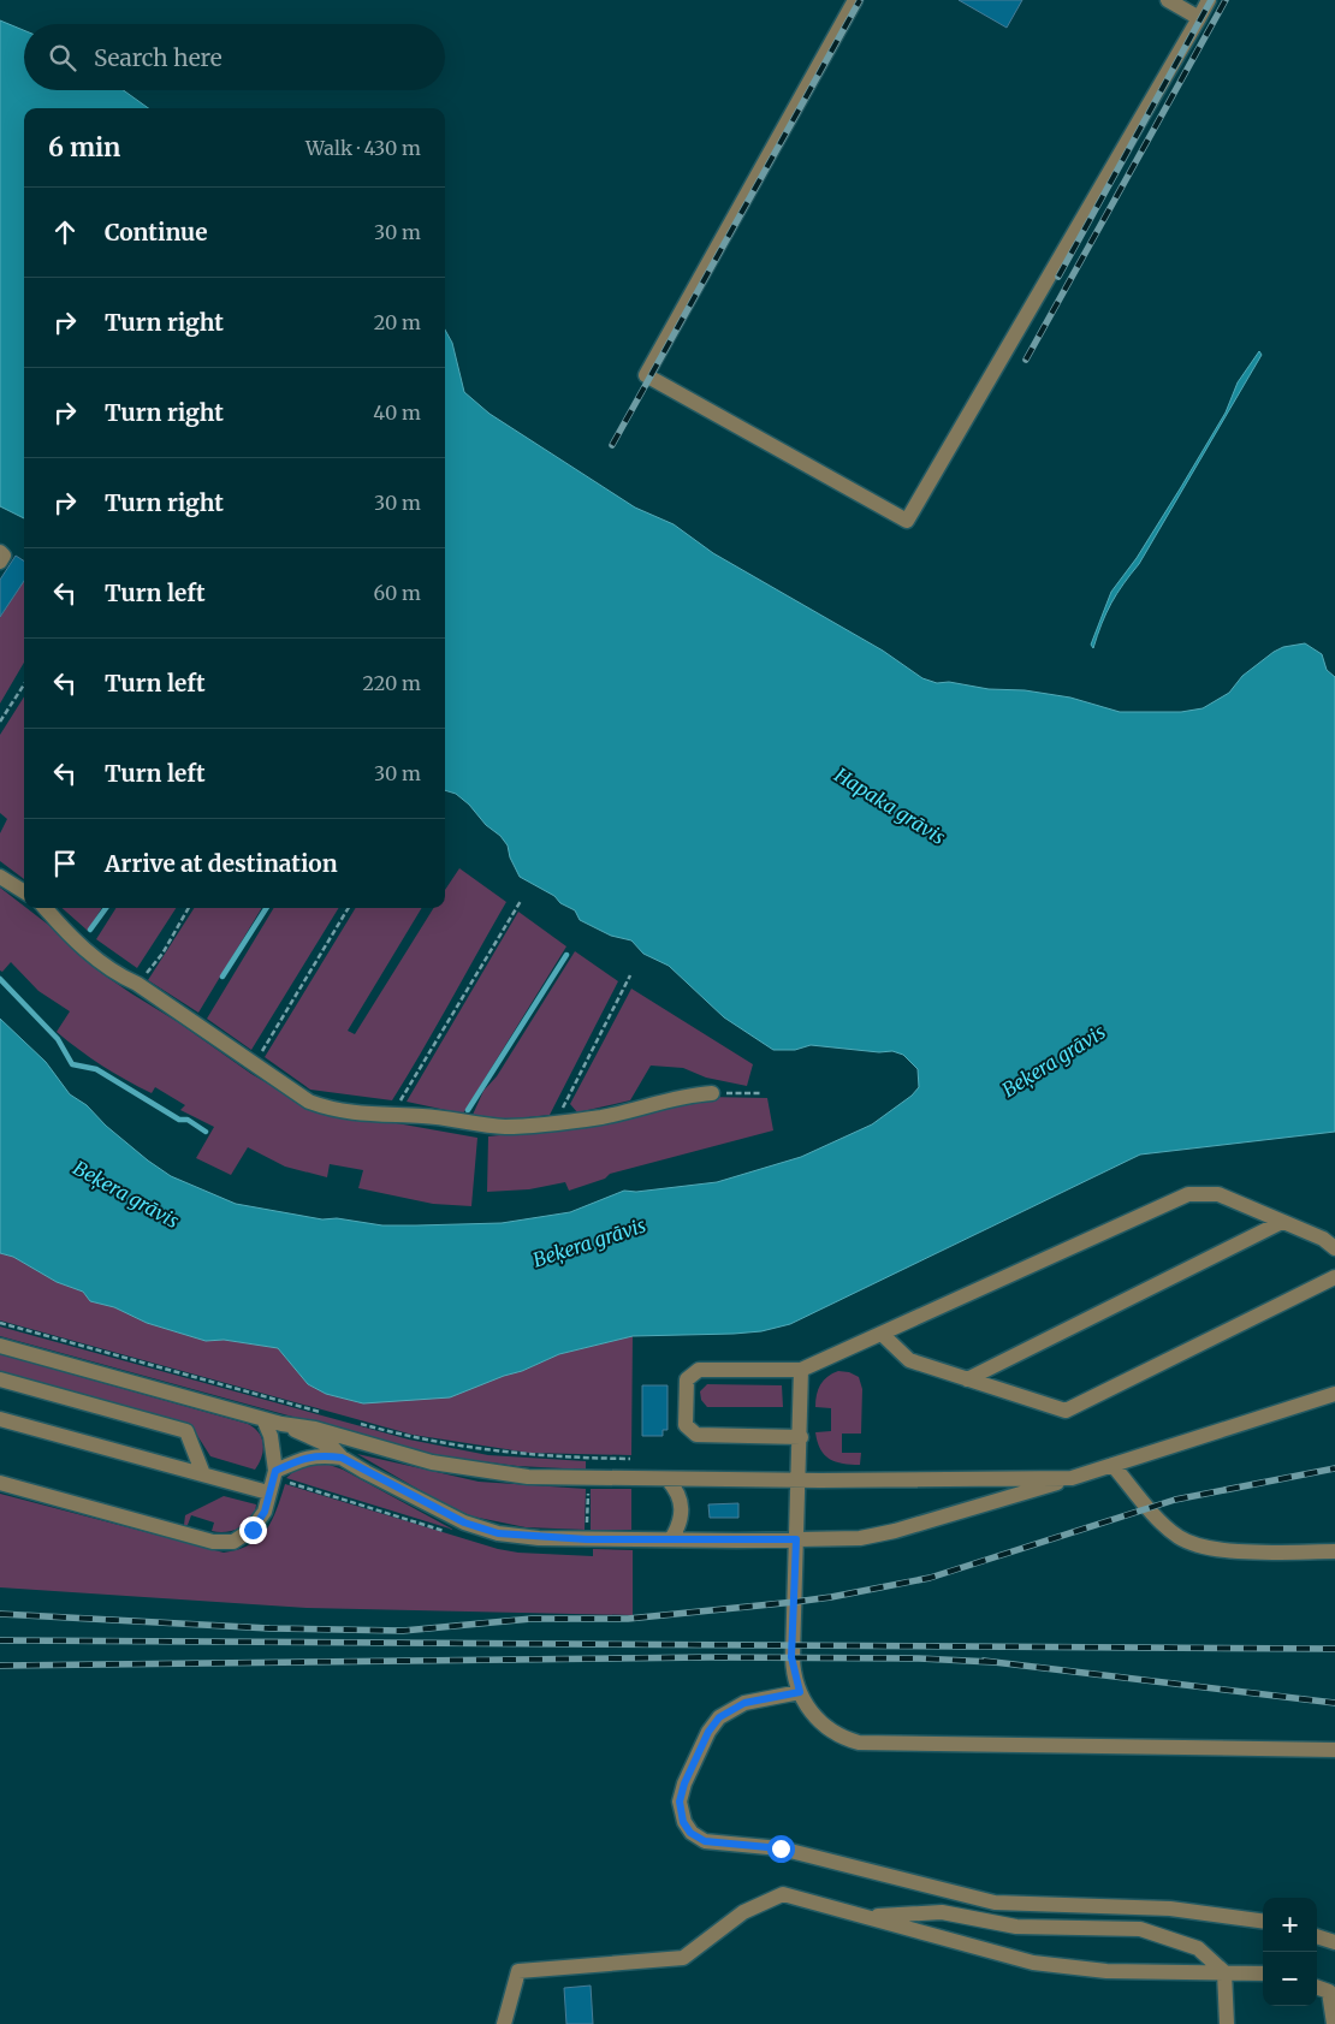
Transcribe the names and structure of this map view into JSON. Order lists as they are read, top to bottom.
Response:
{
  "water": ["Hapaka grāvis", "Beķera grāvis"],
  "page": {
    "search": "Search here",
    "heading": ["6 min", "Walk · 430 m"],
    "list": [
      ["Continue", "30 m"],
      ["Turn right", "20 m"],
      ["Turn right", "40 m"],
      ["Turn right", "30 m"],
      ["Turn left", "60 m"],
      ["Turn left", "220 m"],
      ["Turn left", "30 m"],
      "Arrive at destination"
    ],
    "map_buttons": ["+", "−"]
  }
}
